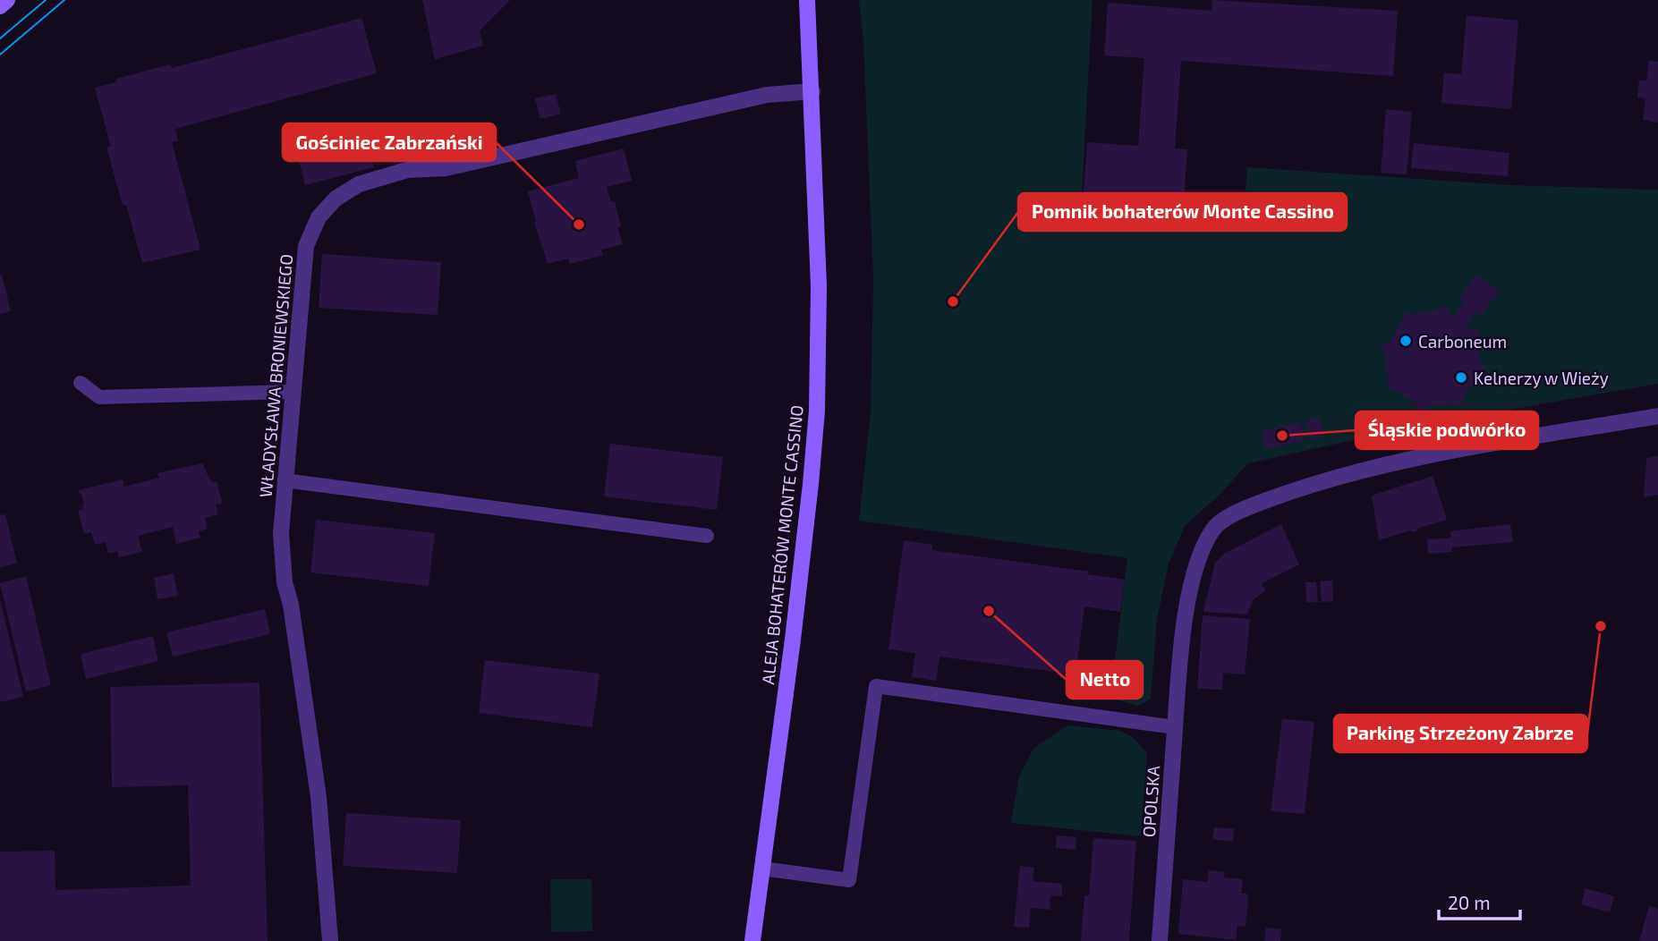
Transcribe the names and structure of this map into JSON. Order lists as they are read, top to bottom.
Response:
{
  "streets": {
    "street": ["WŁADYSŁAWA BRONIEWSKIEGO", "ALEJA BOHATERÓW MONTE CASSINO", "OPOLSKA"]
  },
  "crossings": [
    ["WŁADYSŁAWA BRONIEWSKIEGO", "ALEJA BOHATERÓW MONTE CASSINO"]
  ],
  "places": [
    "Gościniec Zabrzański",
    "Pomnik bohaterów Monte Cassino",
    "Carboneum",
    "Kelnerzy w Wieży",
    "Śląskie podwórko",
    "Netto",
    "Parking Strzeżony Zabrze"
  ],
  "scale_bar": "20 m"
}
